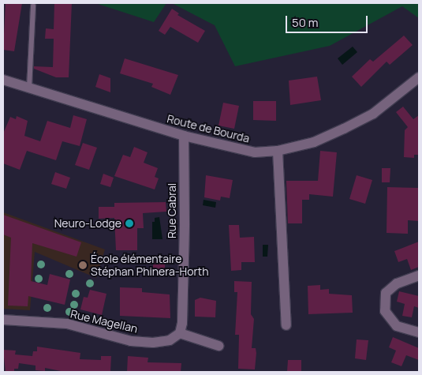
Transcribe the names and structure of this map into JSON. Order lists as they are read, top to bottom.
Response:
{
  "streets": {
    "street": ["Route de Bourda", "Rue Cabral", "Rue Magellan"]
  },
  "crossings": [
    ["Route de Bourda", "Rue Cabral"],
    ["Rue Cabral", "Rue Magellan"]
  ],
  "places": ["Neuro-Lodge", "École élémentaire Stéphan Phinera-Horth"],
  "scale_bar": "50 m"
}
